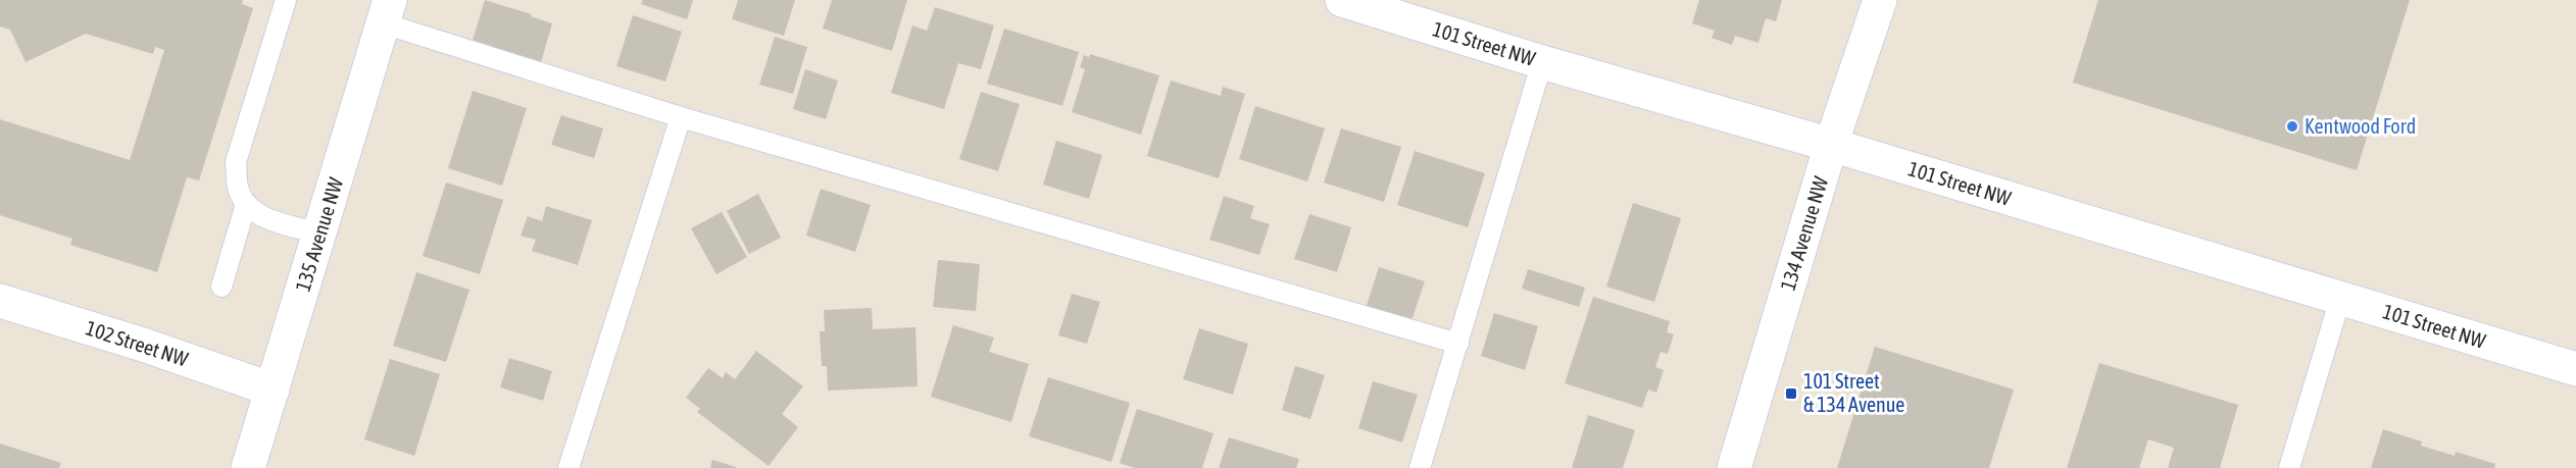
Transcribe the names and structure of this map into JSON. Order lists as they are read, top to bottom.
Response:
{
  "streets": {
    "street": [
      "101 Street NW",
      "134 Avenue NW",
      "135 Avenue NW",
      "102 Street NW"
    ]
  },
  "crossings": [
    ["101 Street NW", "134 Avenue NW"],
    ["135 Avenue NW", "102 Street NW"]
  ],
  "places": {
    "other": ["Kentwood Ford"],
    "transit": ["101 Street & 134 Avenue"]
  }
}
